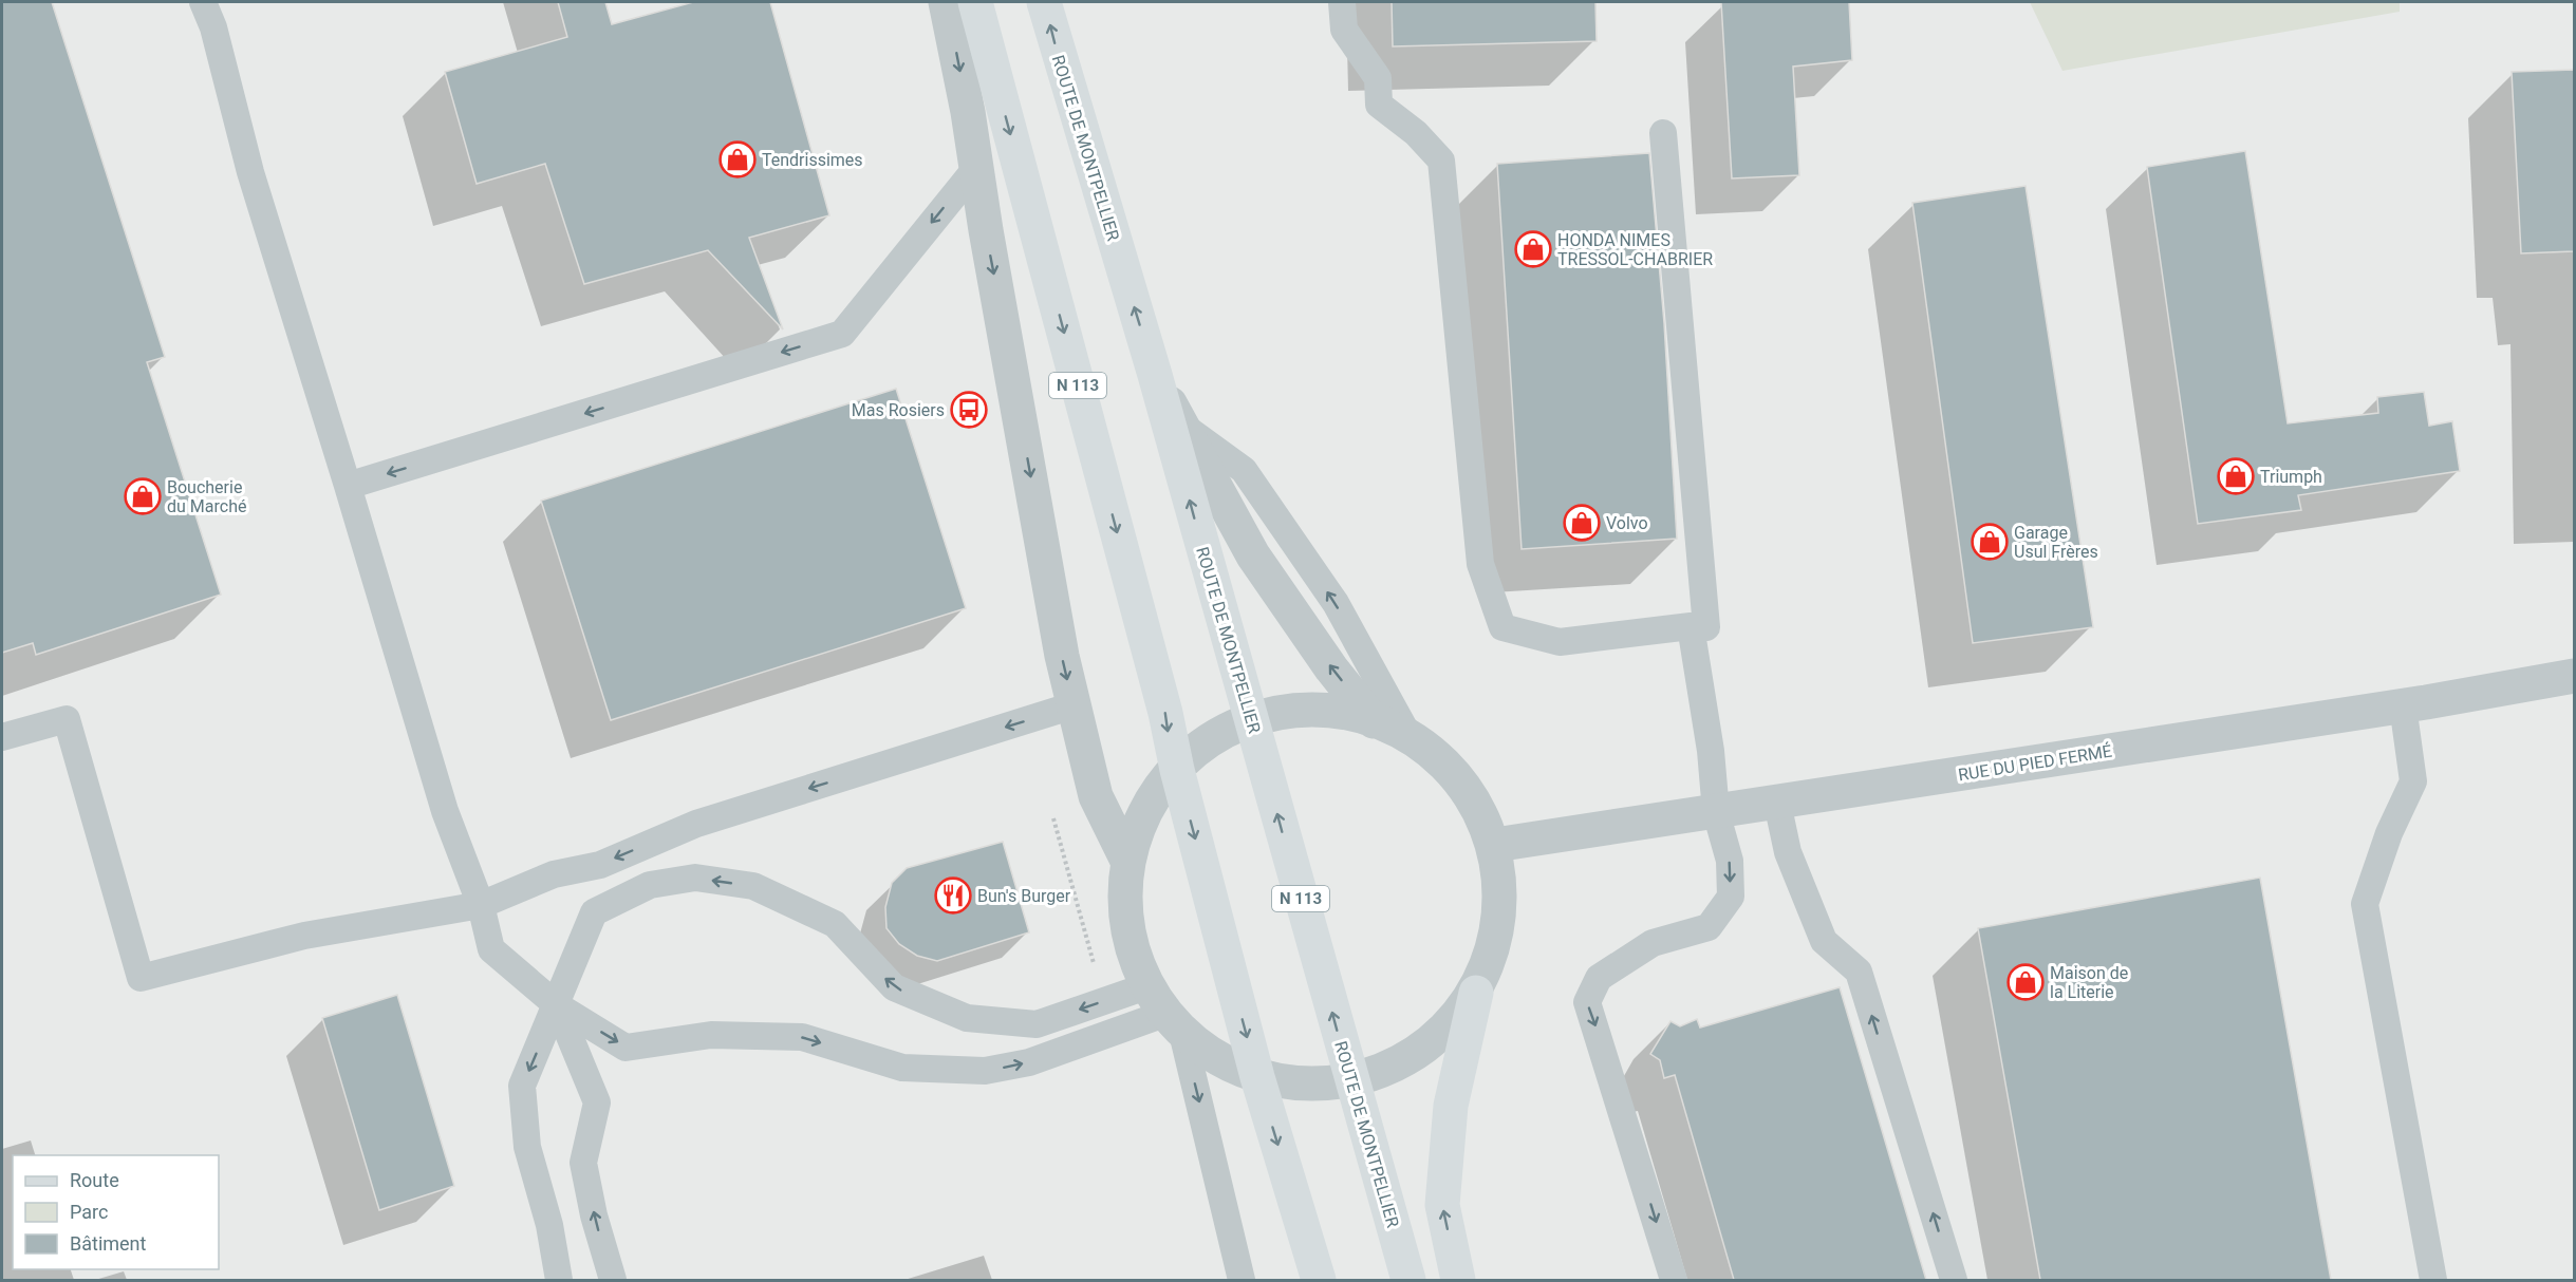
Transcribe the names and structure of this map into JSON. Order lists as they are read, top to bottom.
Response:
{
  "streets": {
    "main road": ["ROUTE DE MONTPELLIER", "N 113"],
    "street": ["RUE DU PIED FERMÉ"]
  },
  "places": {
    "shop": [
      "Tendrissimes",
      "HONDA NIMES TRESSOL-CHABRIER",
      "Triumph",
      "Boucherie du Marché",
      "Volvo",
      "Garage Usul Frères",
      "Maison de la Literie"
    ],
    "bus stop": ["Mas Rosiers"],
    "restaurant": ["Bun's Burger"]
  },
  "legend": ["Route", "Parc", "Bâtiment"]
}
